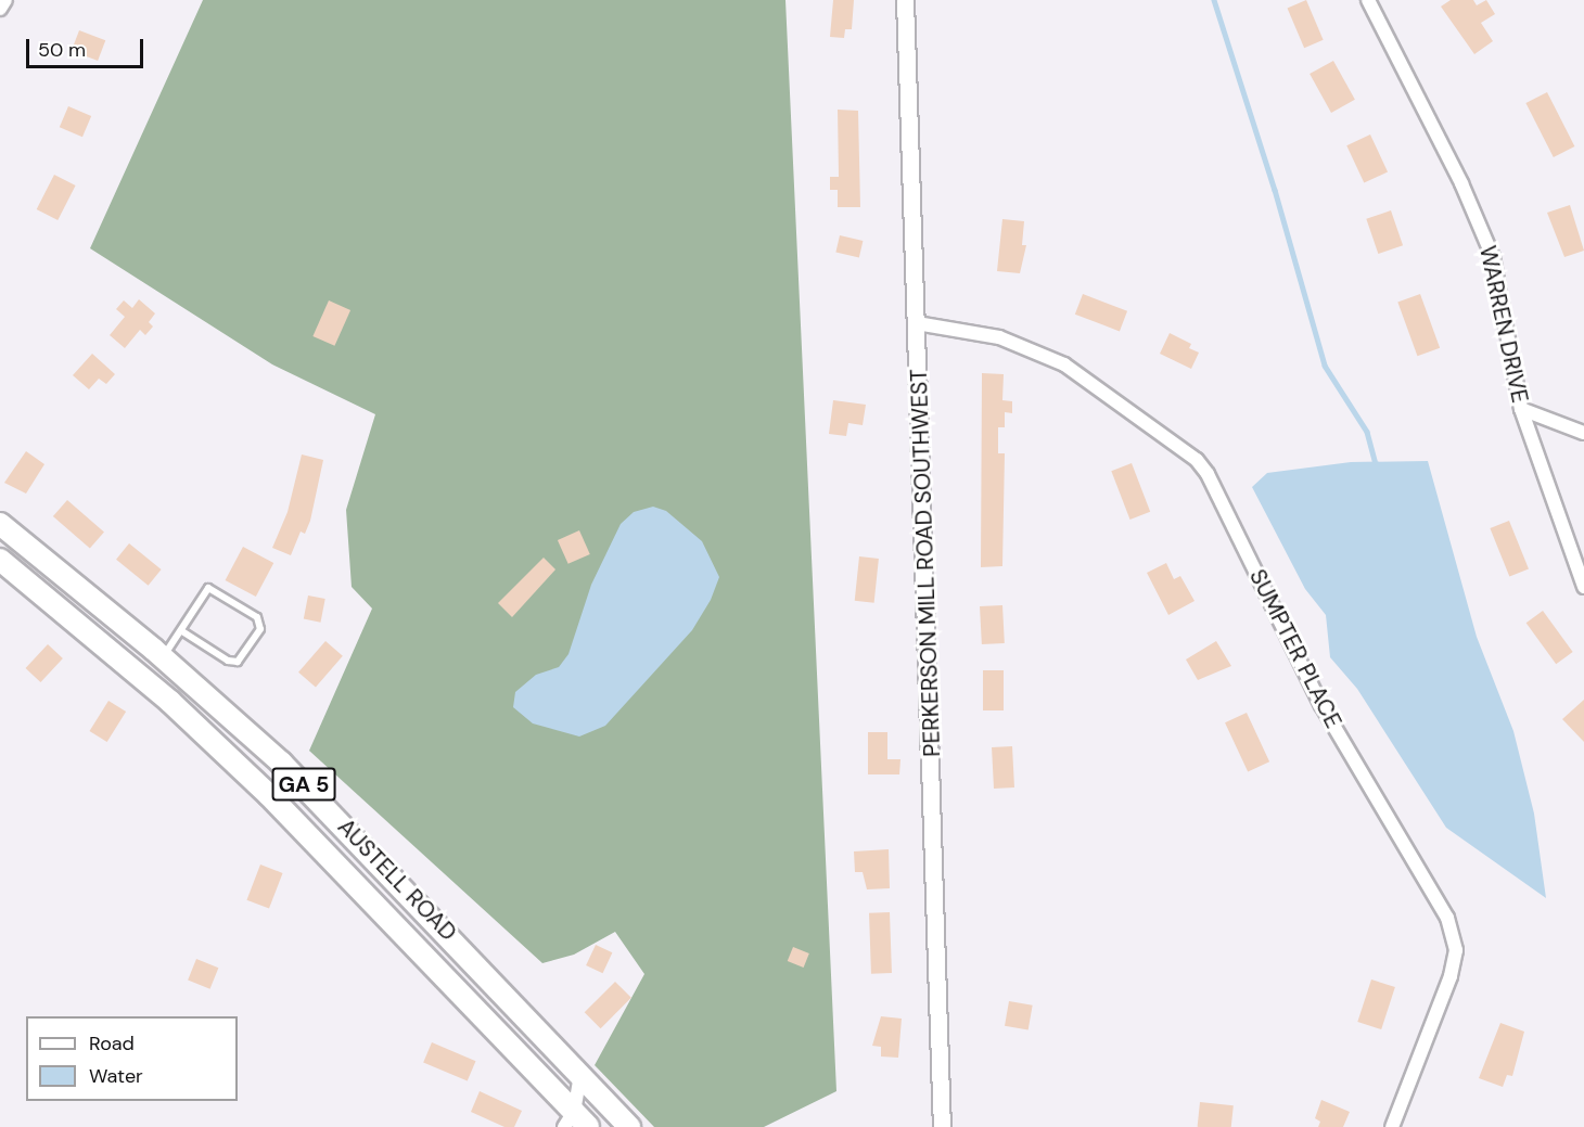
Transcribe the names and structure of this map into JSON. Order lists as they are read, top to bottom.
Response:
{
  "streets": {
    "main road": ["GA 5", "AUSTELL ROAD"],
    "street": ["WARREN DRIVE", "PERKERSON MILL ROAD SOUTHWEST", "SUMPTER PLACE"]
  },
  "crossings": [
    ["PERKERSON MILL ROAD SOUTHWEST", "SUMPTER PLACE"]
  ],
  "legend": ["Road", "Water"],
  "scale_bar": "50 m"
}
